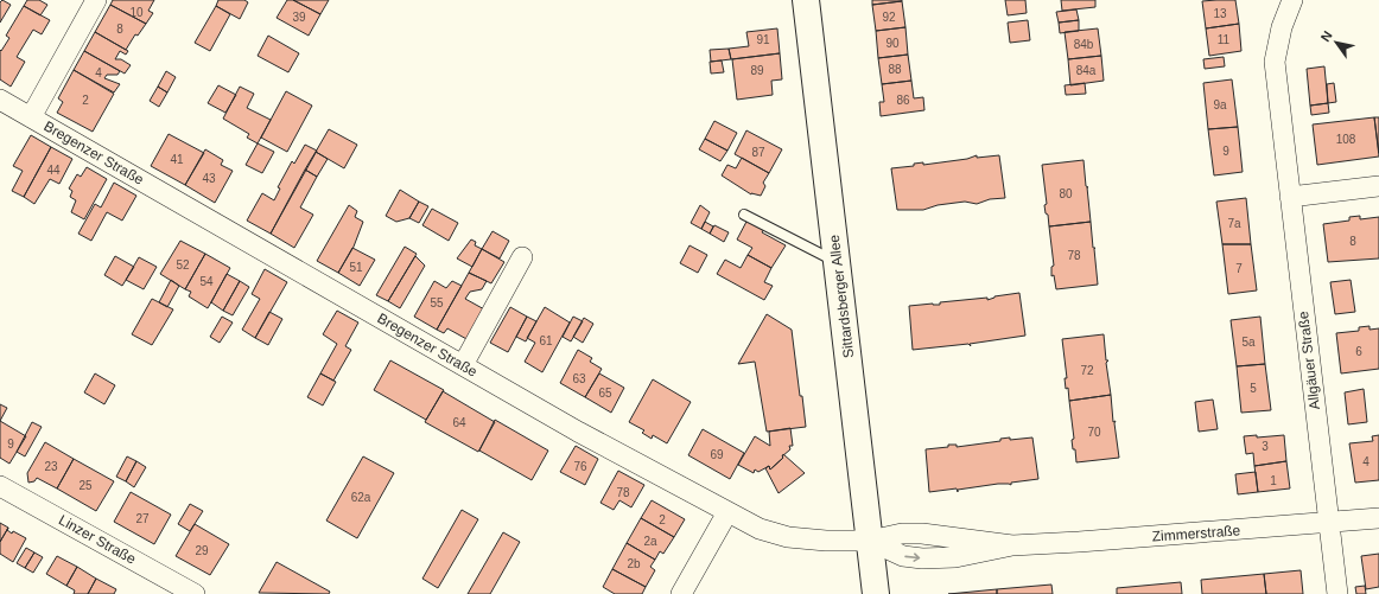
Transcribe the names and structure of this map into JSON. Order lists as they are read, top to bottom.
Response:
{
  "streets": {
    "main road": ["Sittardsberger Allee"],
    "street": [
      "Bregenzer Straße",
      "Allgäuer Straße",
      "Zimmerstraße",
      "Linzer Straße"
    ]
  },
  "crossings": [
    ["Bregenzer Straße", "Sittardsberger Allee"],
    ["Bregenzer Straße", "Zimmerstraße"],
    ["Sittardsberger Allee", "Zimmerstraße"],
    ["Allgäuer Straße", "Zimmerstraße"]
  ],
  "house_numbers": [
    "10",
    "13",
    "39",
    "92",
    "8",
    "91",
    "11",
    "90",
    "84b",
    "88",
    "89",
    "84a",
    "4",
    "2",
    "86",
    "9a",
    "108",
    "9",
    "87",
    "41",
    "44",
    "43",
    "80",
    "7a",
    "8",
    "78",
    "52",
    "51",
    "7",
    "54",
    "55",
    "61",
    "5a",
    "6",
    "72",
    "63",
    "5",
    "65",
    "64",
    "70",
    "9",
    "3",
    "69",
    "4",
    "23",
    "76",
    "1",
    "25",
    "78",
    "62a",
    "27",
    "2",
    "2a",
    "29",
    "2b"
  ],
  "north": "top left"
}
